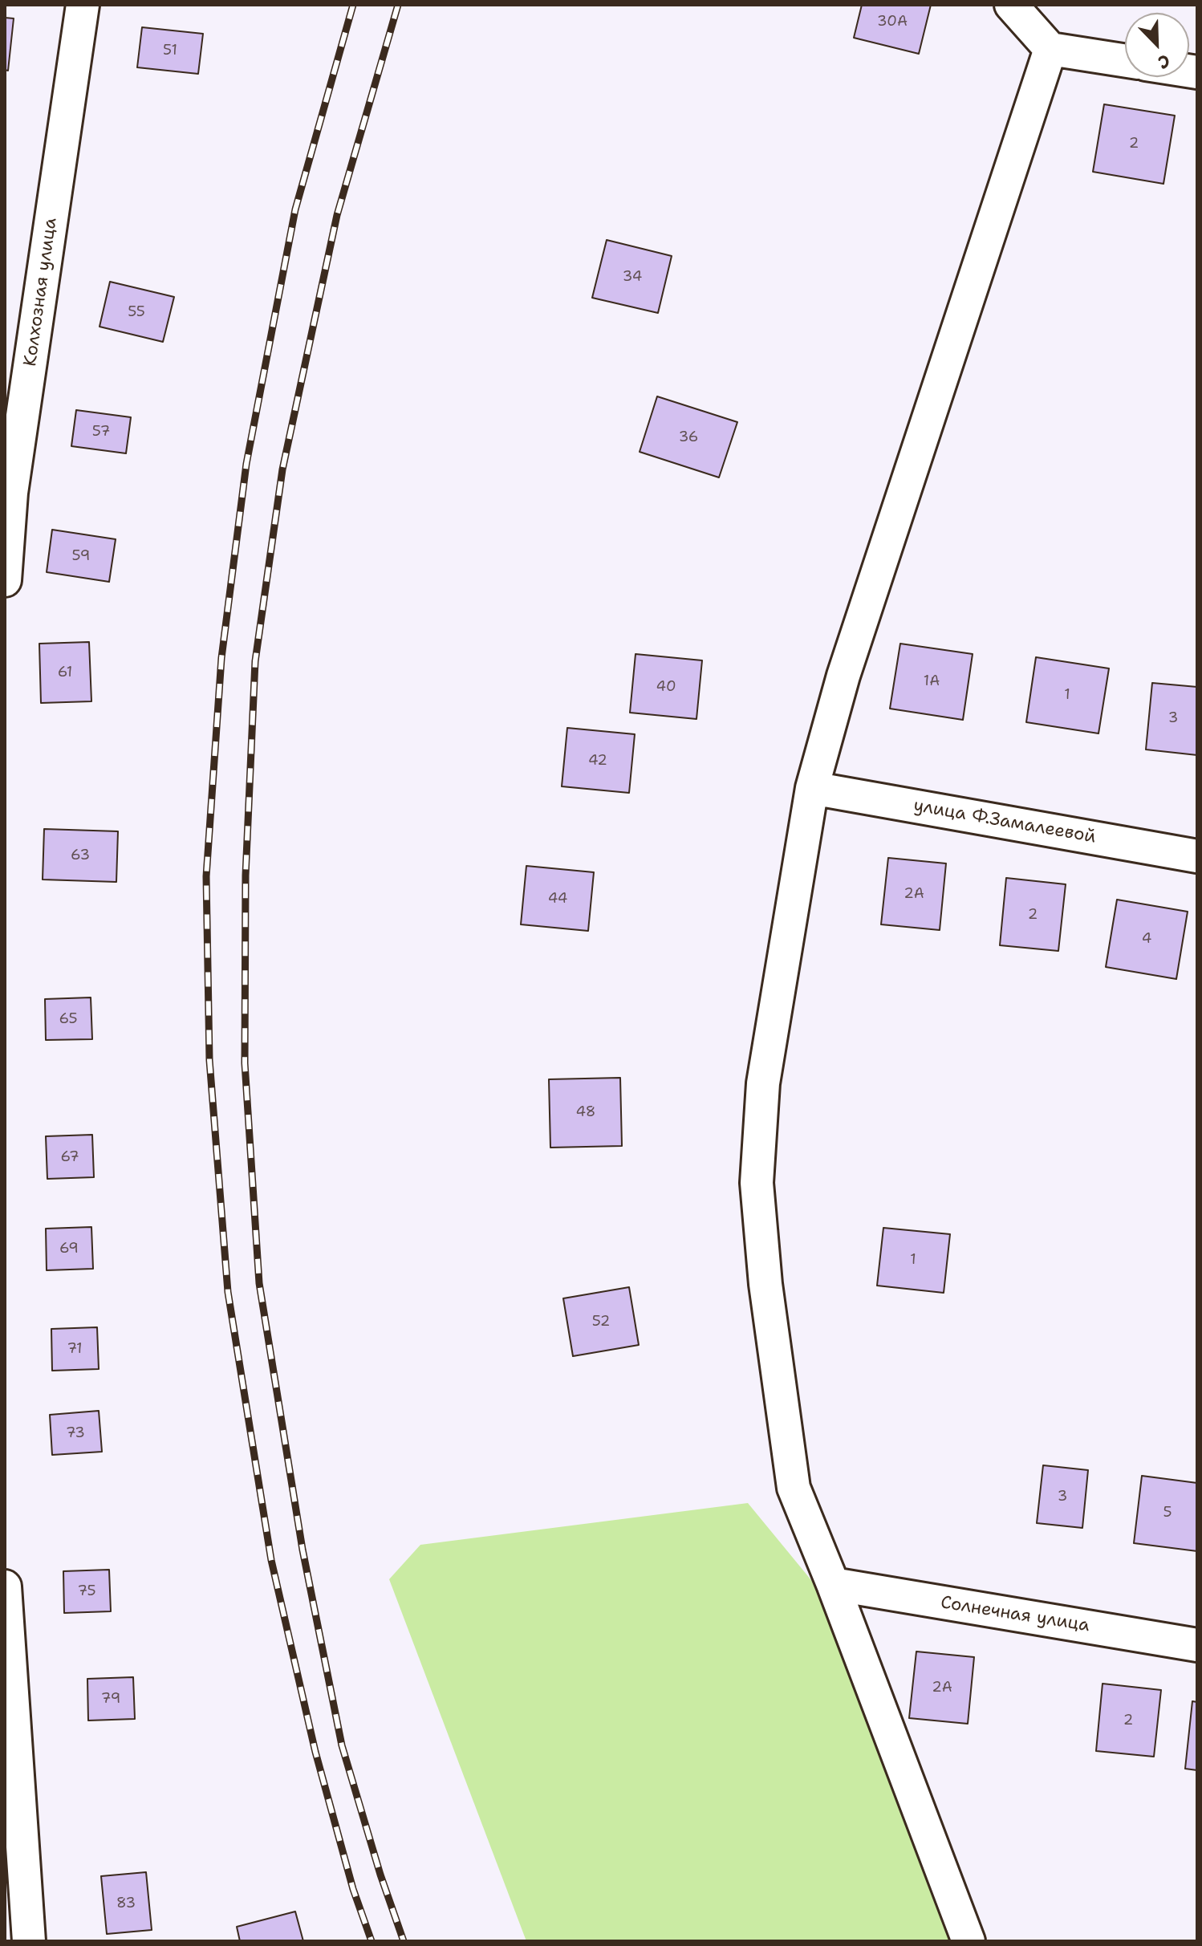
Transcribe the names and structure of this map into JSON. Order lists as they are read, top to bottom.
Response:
{
  "streets": {
    "street": ["Колхозная улица", "улица Ф.Замалеевой", "Солнечная улица"]
  },
  "house_numbers": [
    "30А",
    "51",
    "2",
    "34",
    "55",
    "57",
    "36",
    "59",
    "61",
    "1А",
    "40",
    "1",
    "3",
    "42",
    "63",
    "2А",
    "44",
    "2",
    "4",
    "65",
    "48",
    "67",
    "69",
    "1",
    "52",
    "71",
    "73",
    "3",
    "5",
    "75",
    "2А",
    "79",
    "2",
    "83"
  ],
  "north": "bottom right"
}
